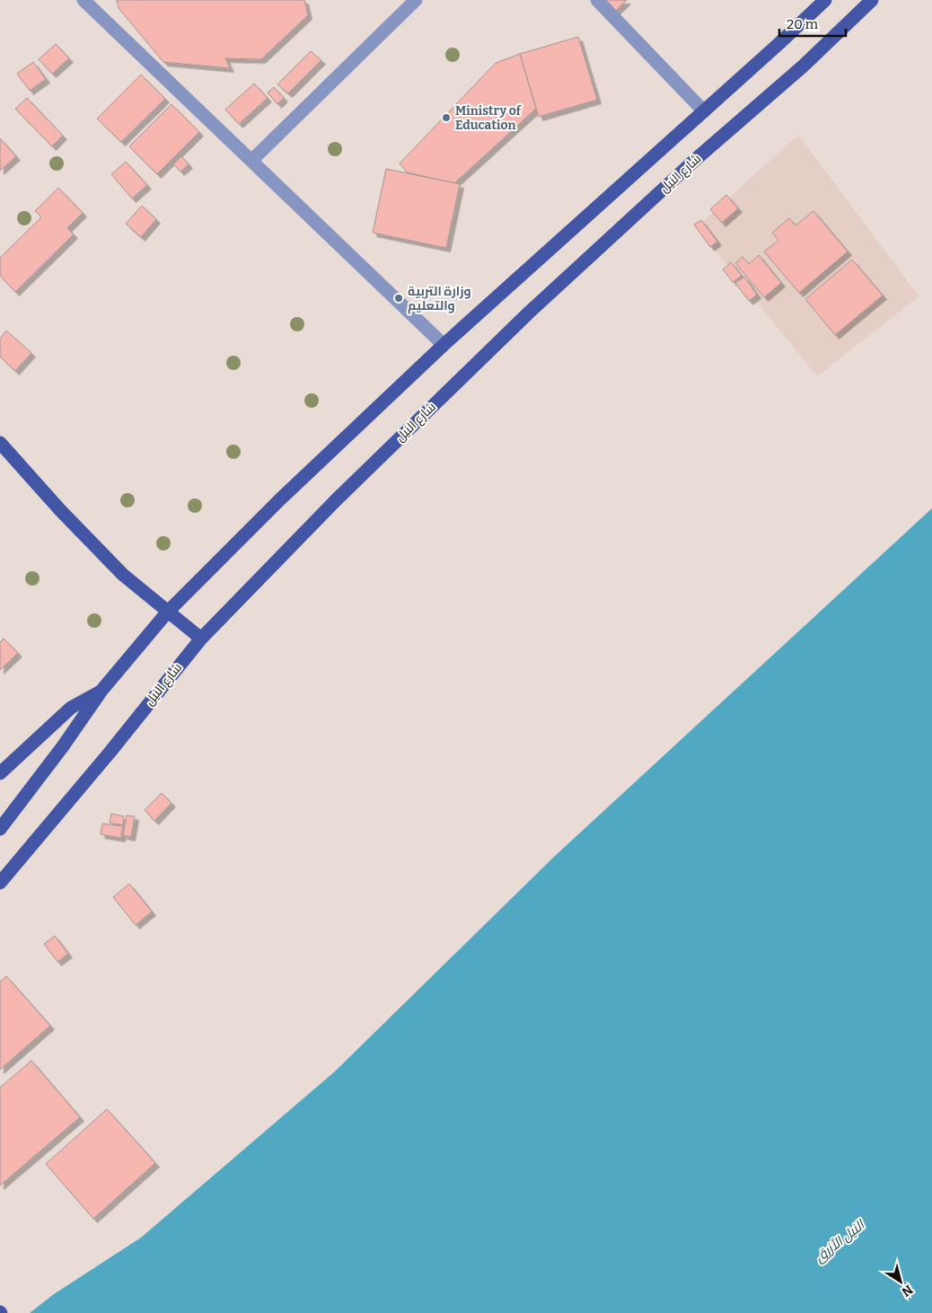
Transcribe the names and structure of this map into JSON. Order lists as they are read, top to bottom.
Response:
{
  "streets": {
    "main road": ["شارع النيل"]
  },
  "water": ["النيل الأزرق"],
  "places": ["Ministry of Education", "وزارة التربية والتعليم"],
  "scale_bar": "20 m",
  "north": "bottom right"
}
